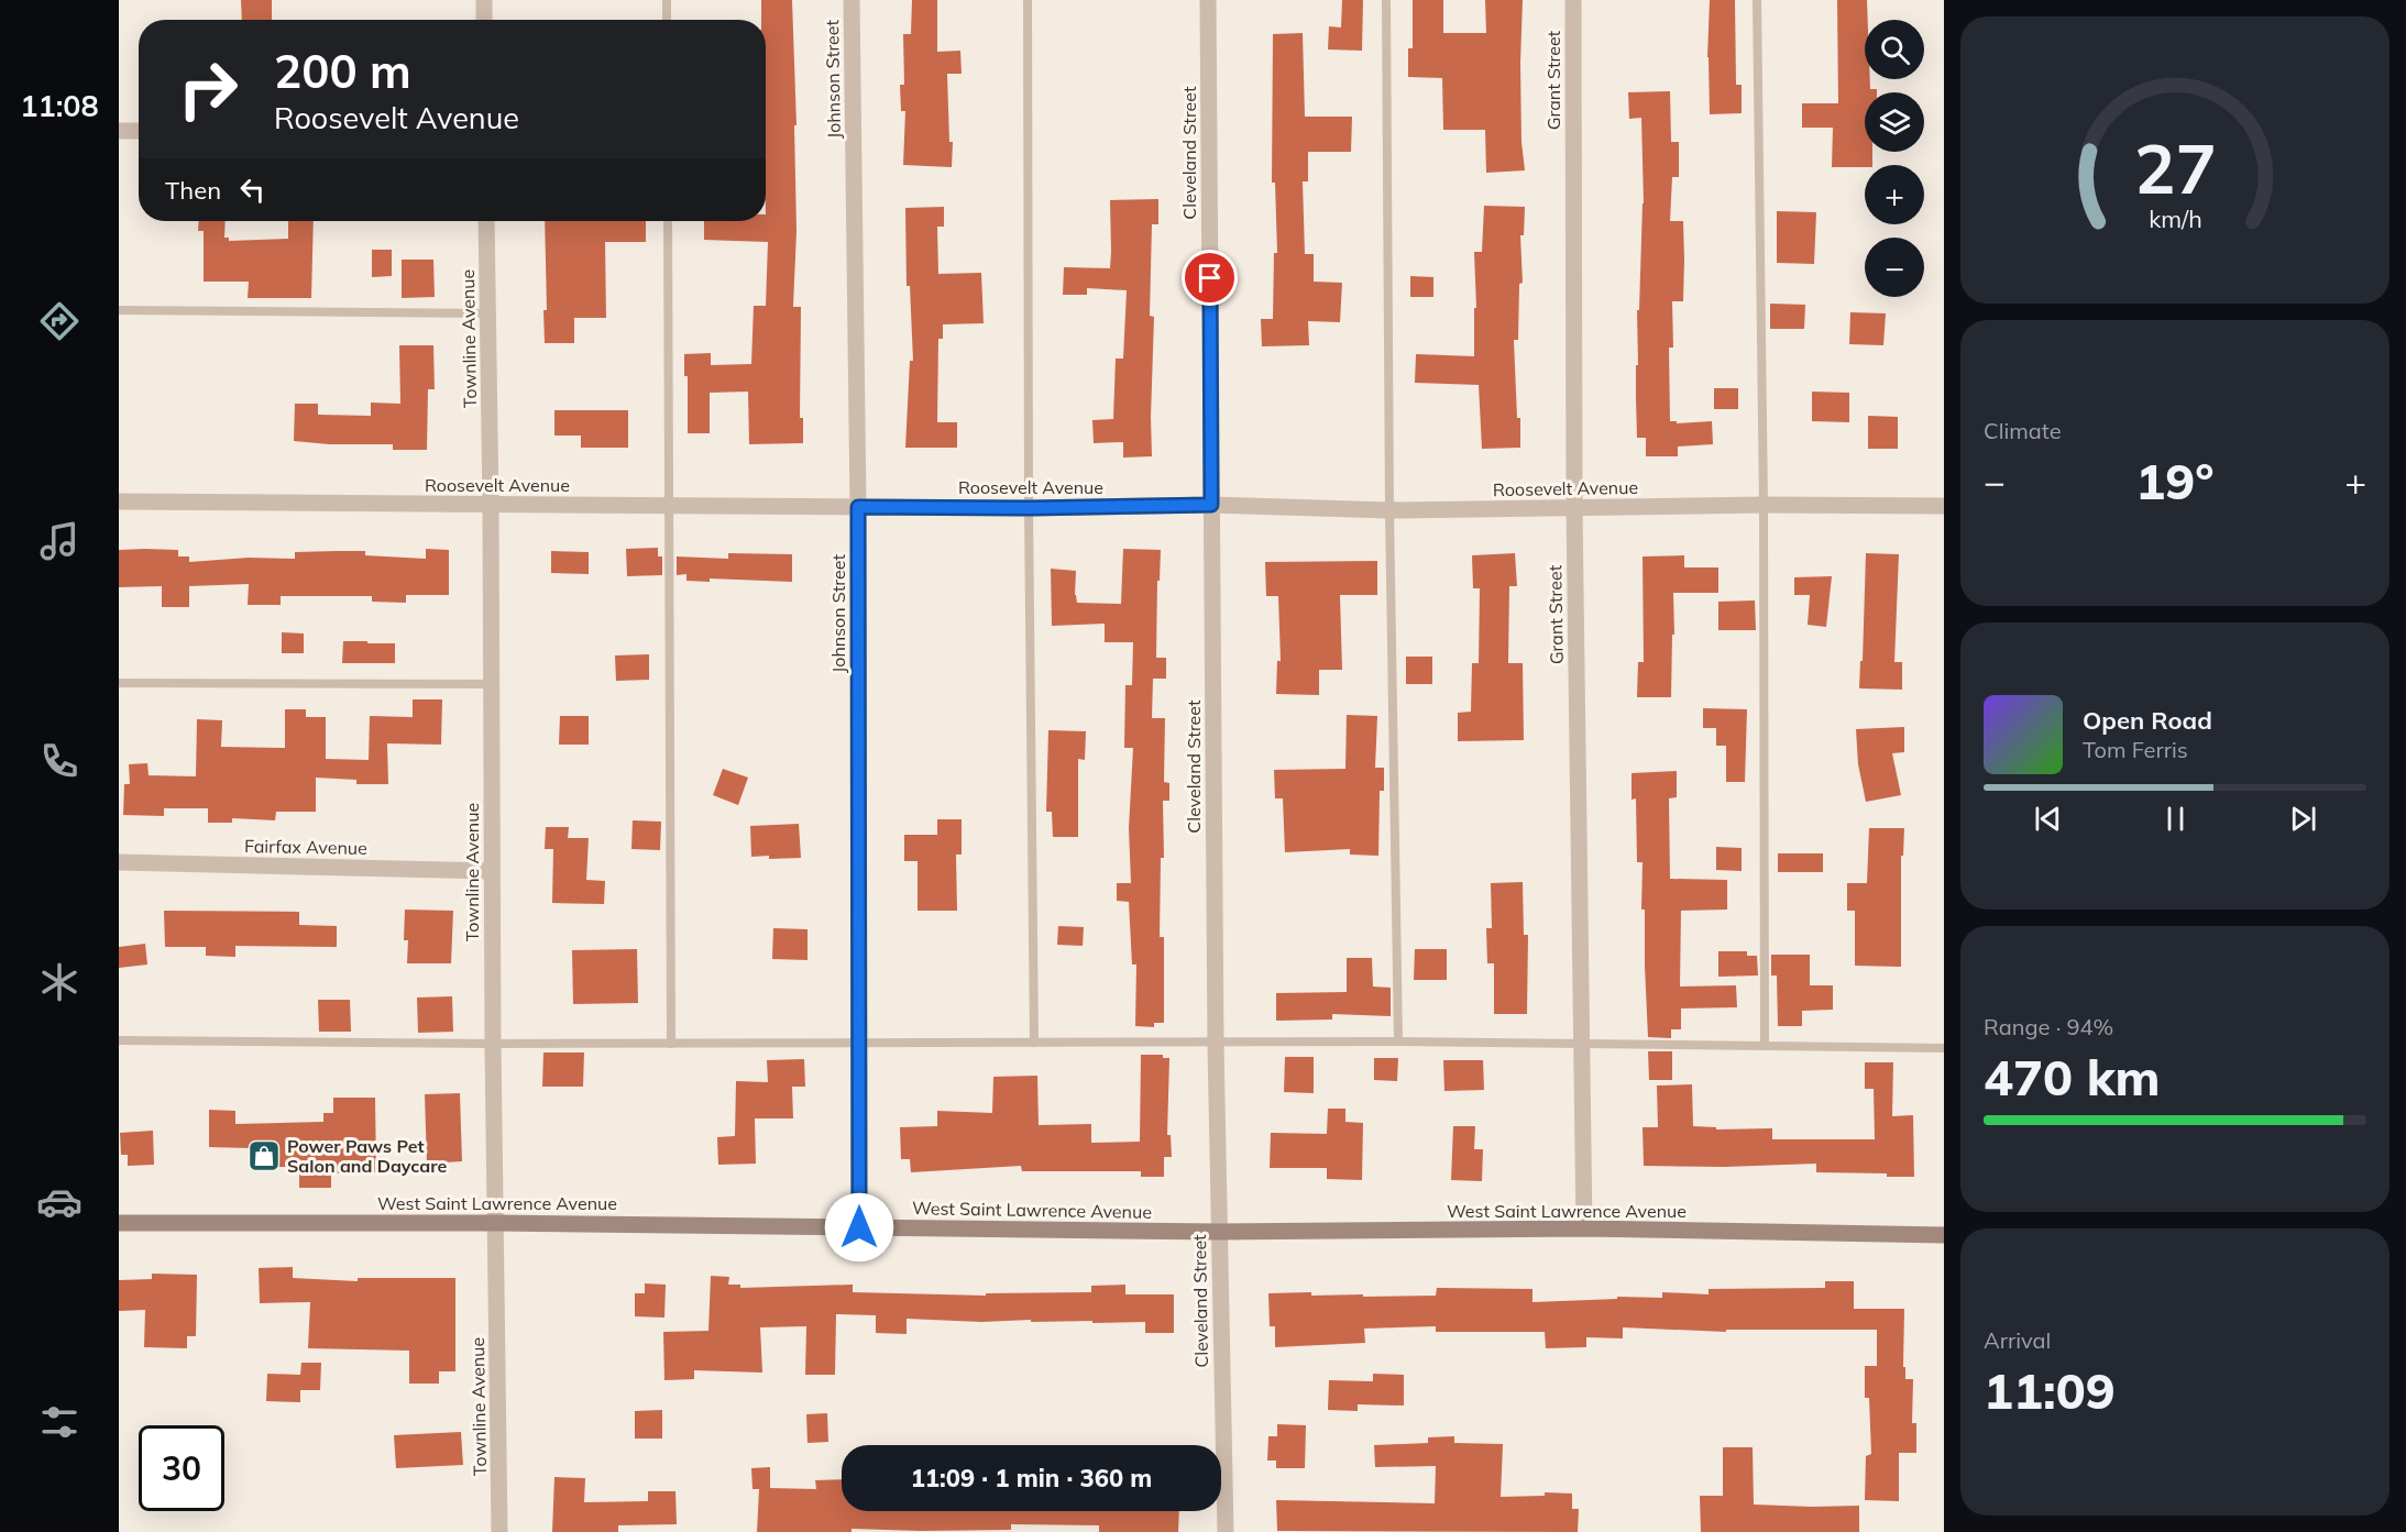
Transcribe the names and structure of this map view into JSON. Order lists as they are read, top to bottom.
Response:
{
  "streets": {
    "street": [
      "Johnson Street",
      "Grant Street",
      "Cleveland Street",
      "Townline Avenue",
      "Roosevelt Avenue",
      "Fairfax Avenue",
      "West Saint Lawrence Avenue"
    ]
  },
  "crossings": [
    ["Johnson Street", "Roosevelt Avenue"],
    ["Johnson Street", "West Saint Lawrence Avenue"],
    ["Grant Street", "Roosevelt Avenue"],
    ["Grant Street", "West Saint Lawrence Avenue"],
    ["Cleveland Street", "Roosevelt Avenue"],
    ["Cleveland Street", "West Saint Lawrence Avenue"],
    ["Townline Avenue", "Roosevelt Avenue"],
    ["Townline Avenue", "Fairfax Avenue"],
    ["Townline Avenue", "West Saint Lawrence Avenue"]
  ],
  "places": {
    "shop": ["Power Paws Pet Salon and Daycare"]
  },
  "page": {
    "tabs": "11:08",
    "map_buttons": ["+", "−"],
    "turn": ["200 m", "Roosevelt Avenue"],
    "then": "Then",
    "tile": [
      "Climate",
      ["Range · 94%", "470 km"],
      ["Arrival", "11:09"]
    ],
    "heat": ["−", "19°", "+"],
    "song": ["Open Road", "Tom Ferris"],
    "limit": "30",
    "trip": "11:09 · 1 min · 360 m",
    "gauge": ["27", "km/h"]
  }
}
